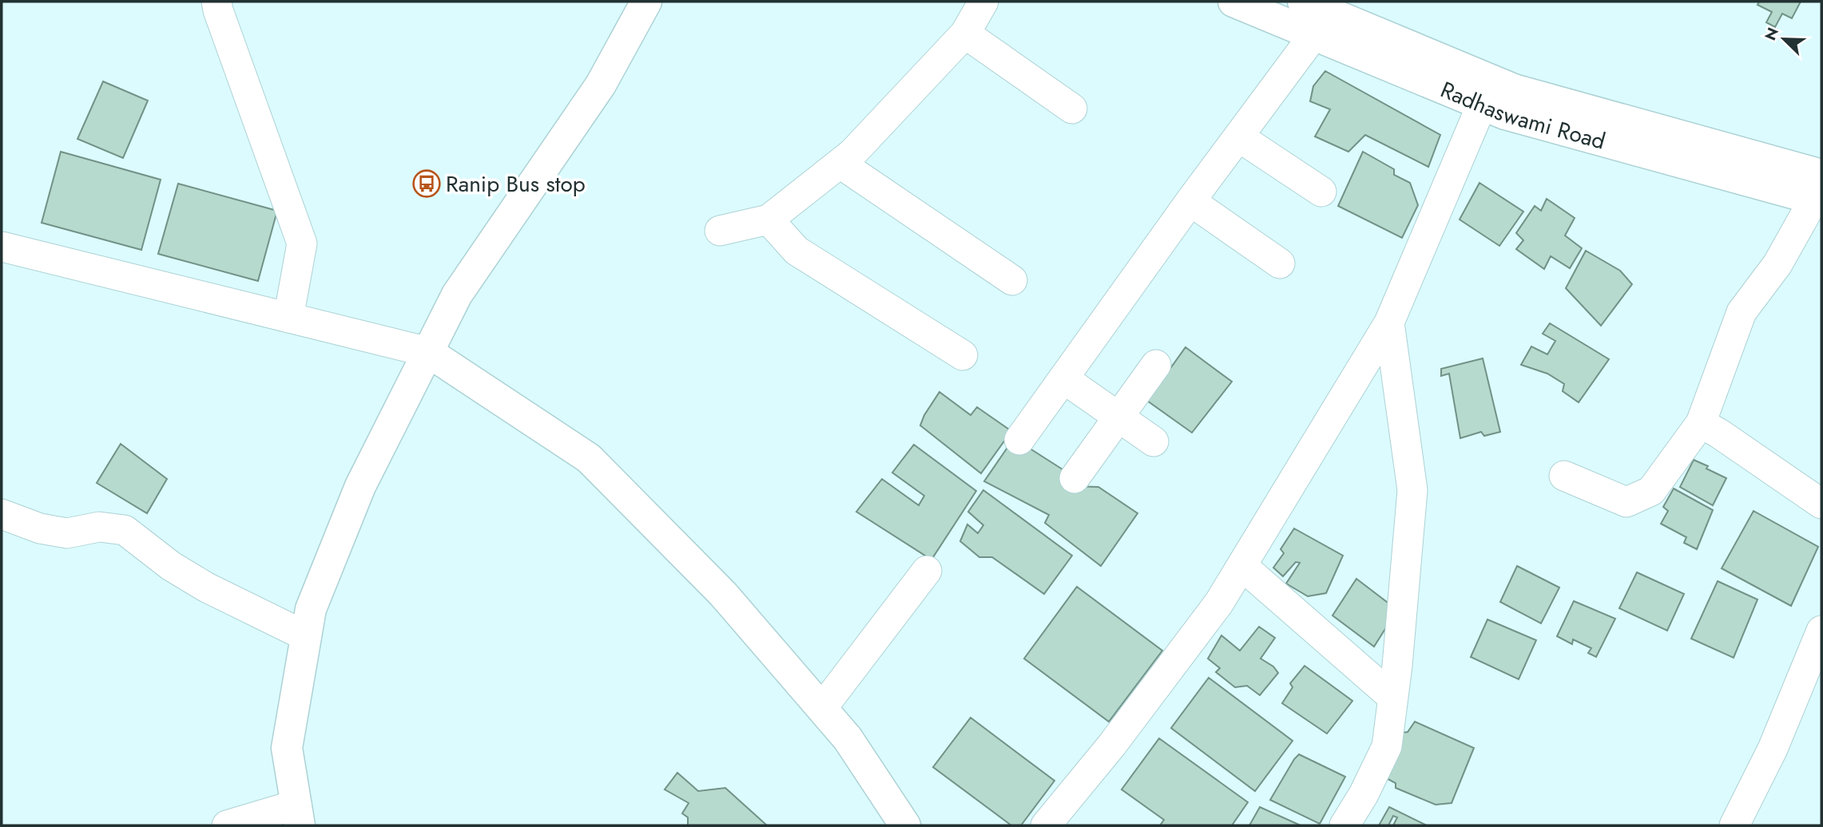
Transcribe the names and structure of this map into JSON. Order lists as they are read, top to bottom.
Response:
{
  "streets": {
    "street": ["Radhaswami Road"]
  },
  "places": {
    "bus stop": ["Ranip Bus stop"]
  },
  "north": "top left"
}
